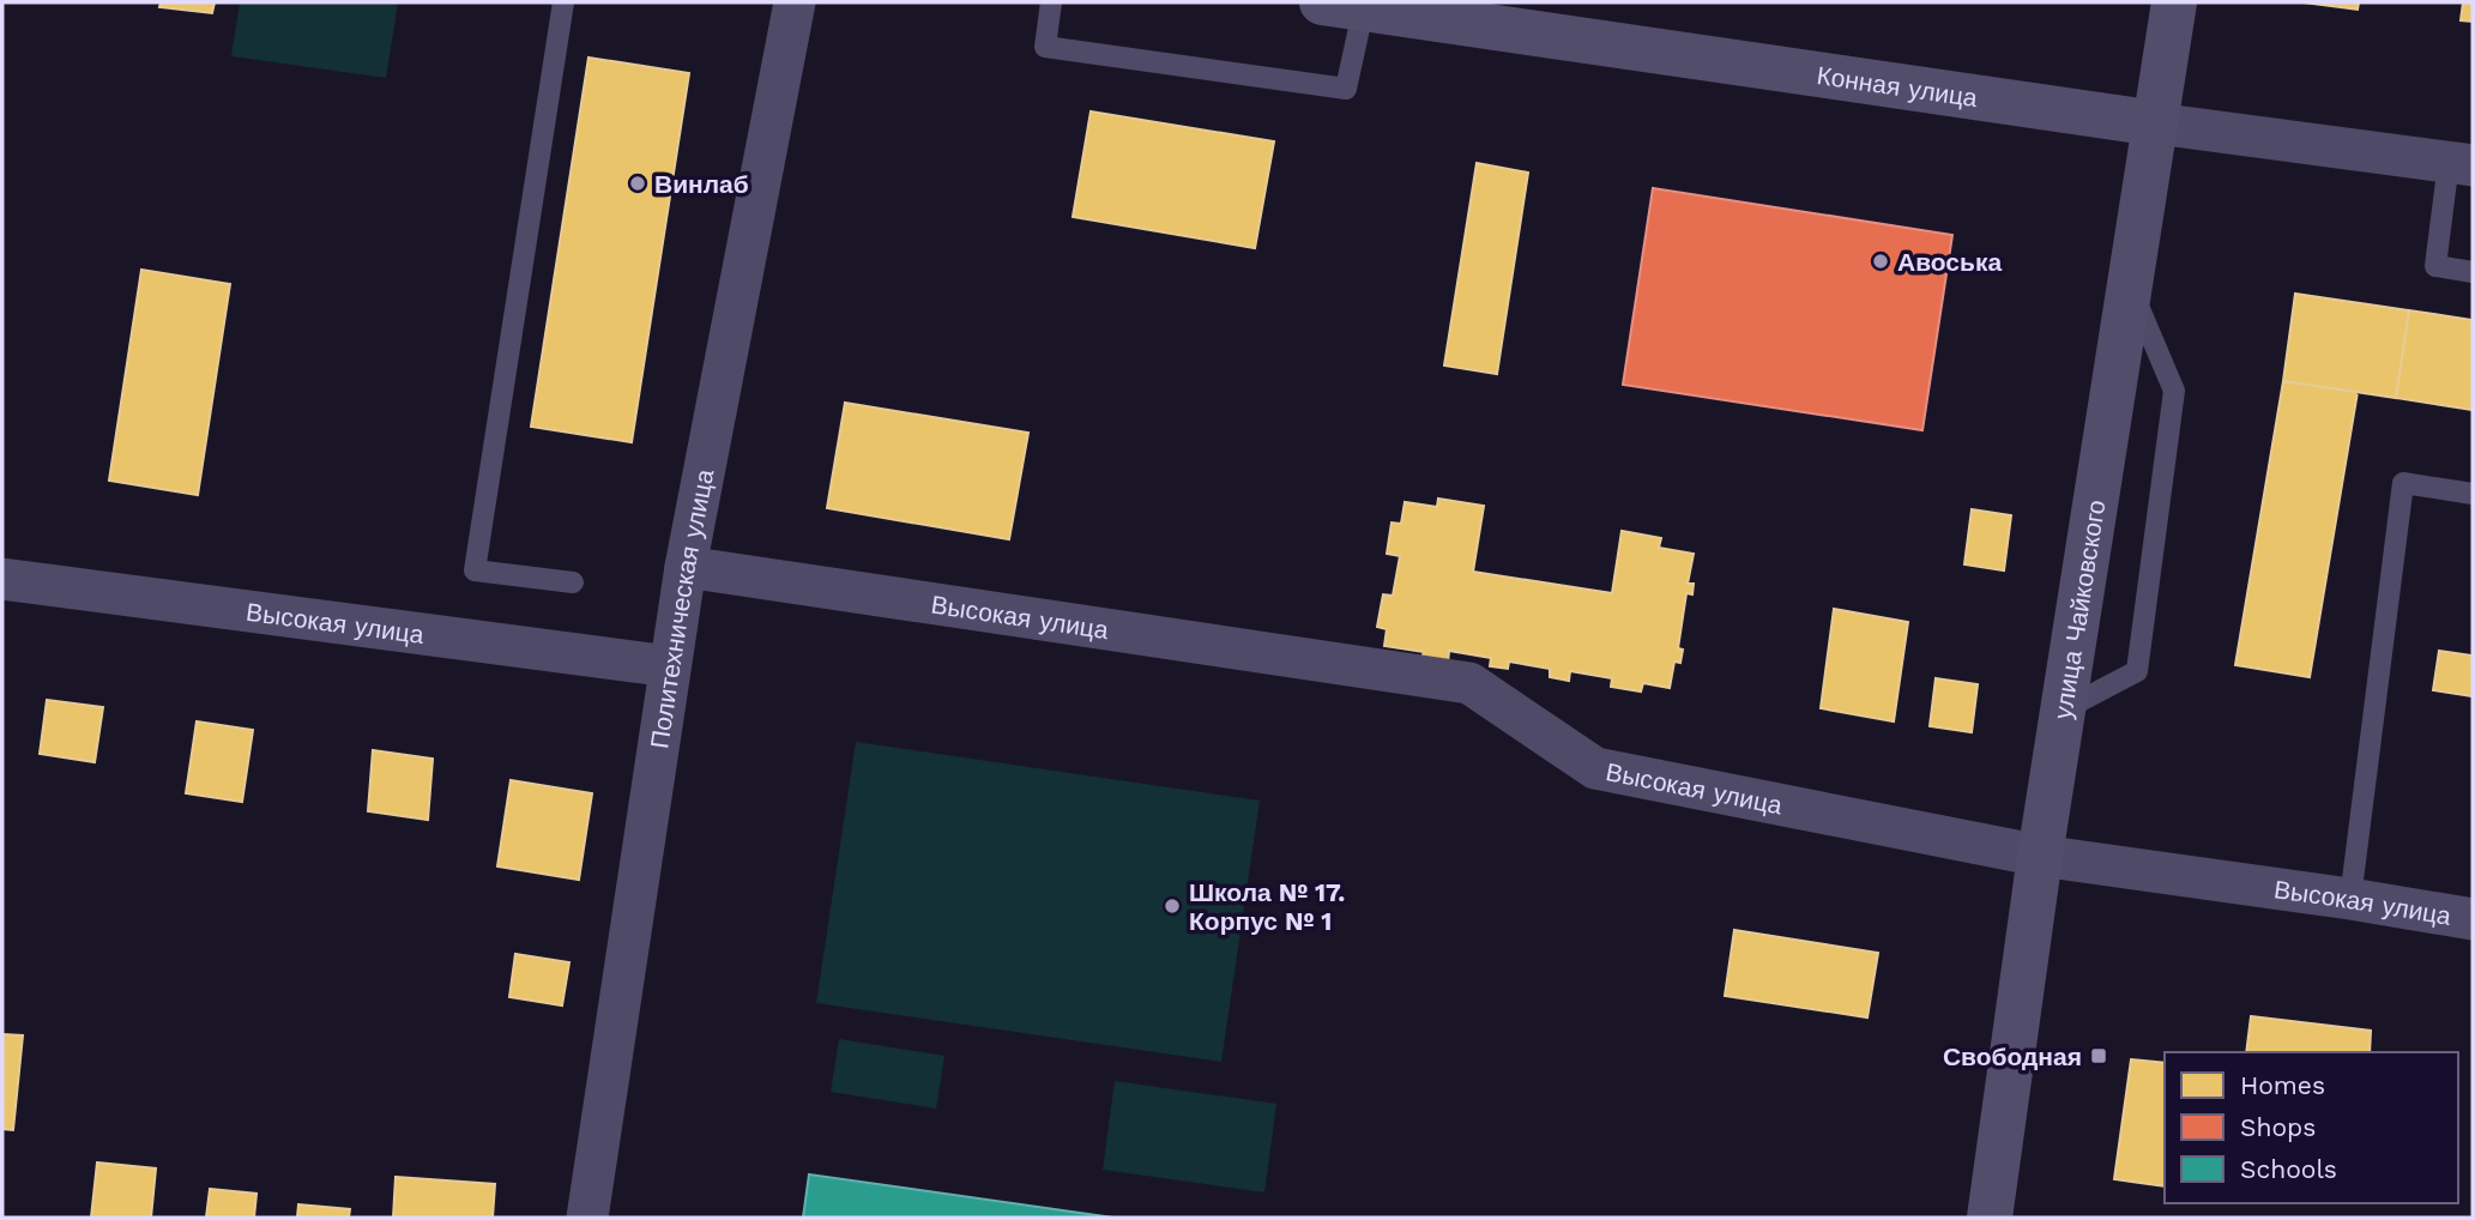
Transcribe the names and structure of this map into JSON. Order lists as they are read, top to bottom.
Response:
{
  "streets": {
    "main road": ["Конная улица", "улица Чайковского"],
    "street": ["Политехническая улица", "Высокая улица"]
  },
  "crossings": [
    ["Конная улица", "улица Чайковского"],
    ["Политехническая улица", "Высокая улица"],
    ["улица Чайковского", "Высокая улица"]
  ],
  "places": {
    "other": ["Винлаб", "Авоська", "Школа № 17. Корпус № 1"],
    "transit": ["Свободная"]
  },
  "legend": ["Homes", "Shops", "Schools"]
}
